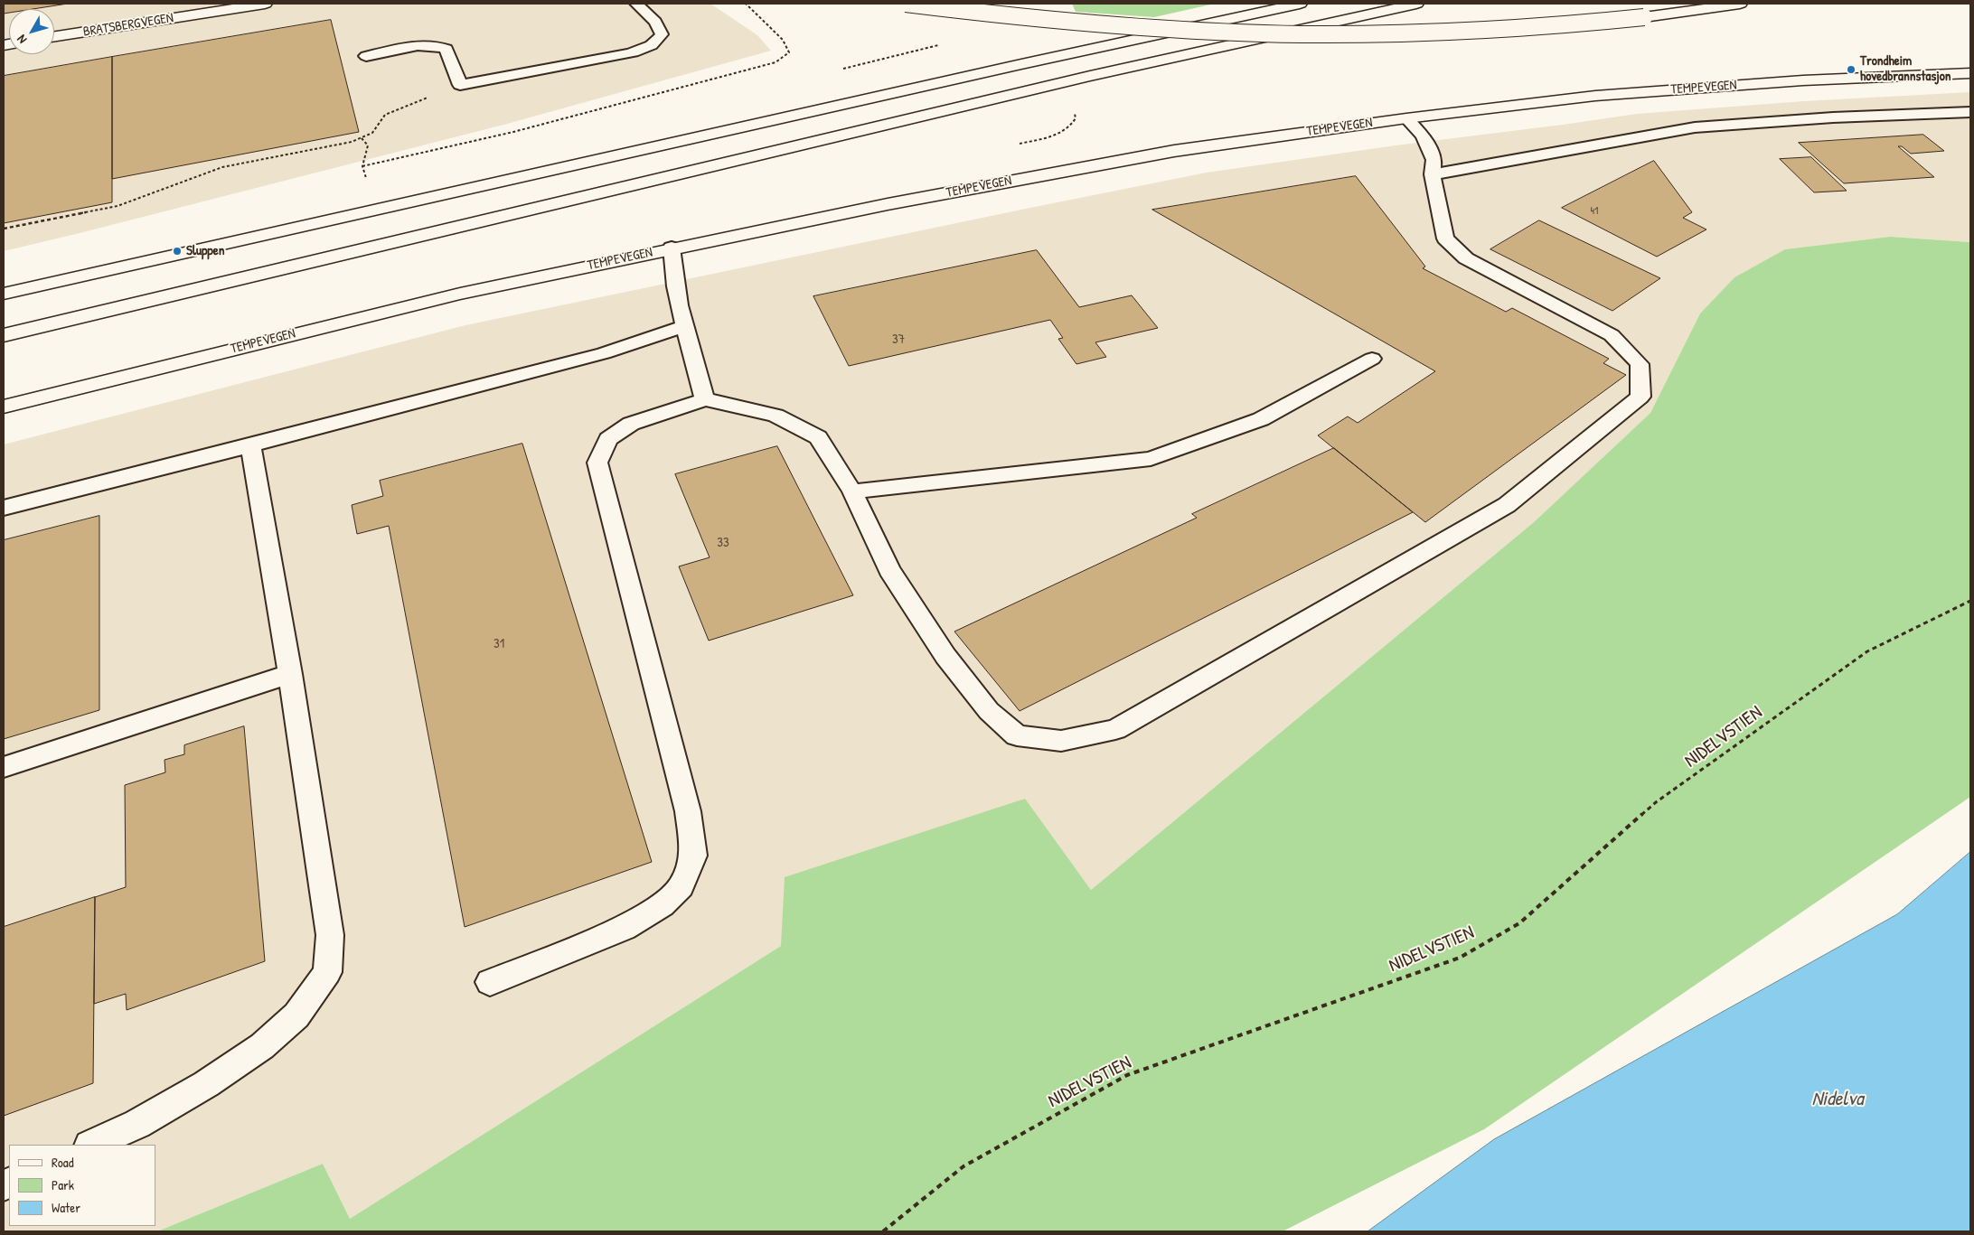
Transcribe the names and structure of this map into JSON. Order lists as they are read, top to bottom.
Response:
{
  "streets": {
    "main road": ["BRATSBERGVEGEN", "TEMPEVEGEN"],
    "path": ["NIDELVSTIEN"]
  },
  "water": ["Nidelva"],
  "places": ["Trondheim hovedbrannstasjon", "Sluppen"],
  "house_numbers": [
    "41",
    "37",
    "33",
    "31"
  ],
  "legend": ["Road", "Park", "Water"],
  "north": "bottom left"
}
